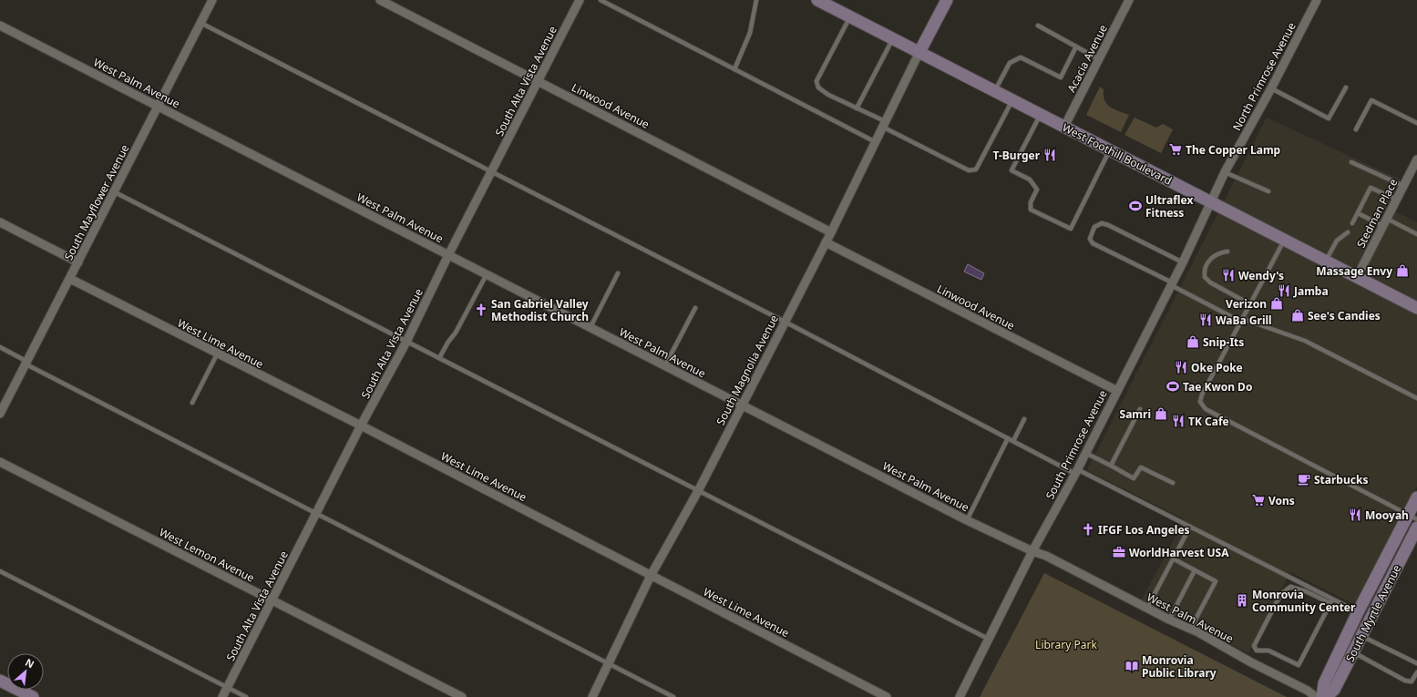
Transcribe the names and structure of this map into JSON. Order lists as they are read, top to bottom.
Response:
{
  "streets": {
    "main road": ["West Foothill Boulevard", "South Myrtle Avenue"],
    "street": [
      "Acacia Avenue",
      "North Primrose Avenue",
      "South Alta Vista Avenue",
      "West Palm Avenue",
      "Linwood Avenue",
      "South Mayflower Avenue",
      "Stedman Place",
      "West Lime Avenue",
      "South Magnolia Avenue",
      "South Primrose Avenue",
      "West Lemon Avenue"
    ]
  },
  "crossings": [
    ["Acacia Avenue", "West Foothill Boulevard"],
    ["North Primrose Avenue", "West Foothill Boulevard"],
    ["North Primrose Avenue", "South Primrose Avenue"],
    ["South Alta Vista Avenue", "West Palm Avenue"],
    ["South Alta Vista Avenue", "Linwood Avenue"],
    ["South Alta Vista Avenue", "West Lime Avenue"],
    ["South Alta Vista Avenue", "West Lemon Avenue"],
    ["West Palm Avenue", "South Mayflower Avenue"],
    ["West Palm Avenue", "South Magnolia Avenue"],
    ["West Palm Avenue", "South Primrose Avenue"],
    ["Linwood Avenue", "South Magnolia Avenue"],
    ["Linwood Avenue", "South Primrose Avenue"],
    ["West Foothill Boulevard", "Stedman Place"],
    ["West Foothill Boulevard", "South Magnolia Avenue"],
    ["West Foothill Boulevard", "South Primrose Avenue"],
    ["South Mayflower Avenue", "West Lime Avenue"],
    ["West Lime Avenue", "South Magnolia Avenue"]
  ],
  "parks": ["Library Park"],
  "places": {
    "supermarket": ["The Copper Lamp", "Vons"],
    "restaurant": [
      "T-Burger",
      "Wendy's",
      "Jamba",
      "WaBa Grill",
      "Oke Poke",
      "TK Cafe",
      "Mooyah"
    ],
    "sports": ["Ultraflex Fitness", "Tae Kwon Do"],
    "shop": [
      "Massage Envy",
      "Verizon",
      "See's Candies",
      "Snip-Its",
      "Samri"
    ],
    "church": ["San Gabriel Valley Methodist Church", "IFGF Los Angeles"],
    "cafe": ["Starbucks"],
    "office": ["WorldHarvest USA"],
    "building": ["Monrovia Community Center"],
    "library": ["Monrovia Public Library"]
  },
  "north": "top right"
}
